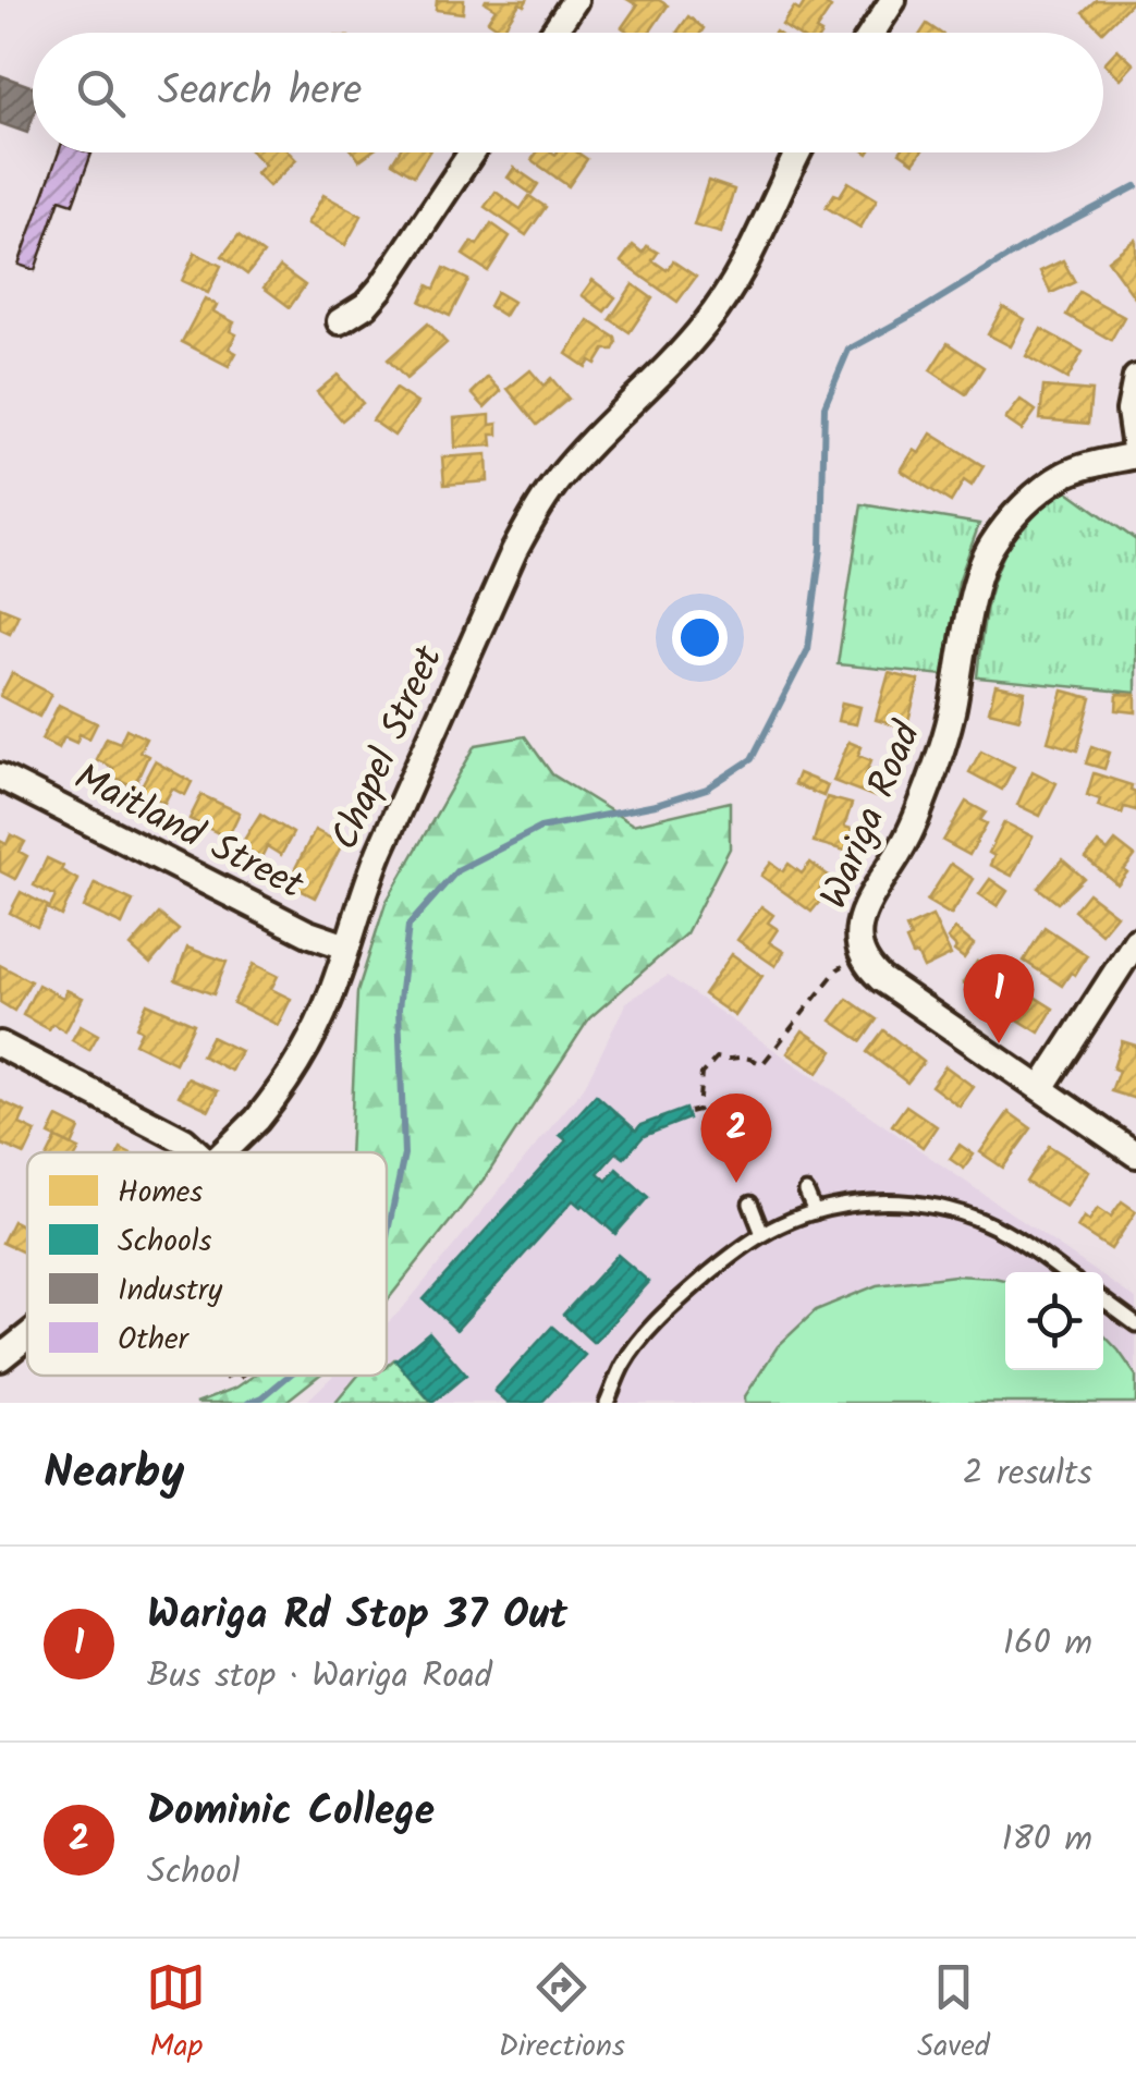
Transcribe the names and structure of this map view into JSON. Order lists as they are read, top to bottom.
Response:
{
  "streets": {
    "street": ["Chapel Street", "Wariga Road", "Maitland Street"]
  },
  "crossings": [
    ["Chapel Street", "Maitland Street"]
  ],
  "legend": [
    "Homes",
    "Schools",
    "Industry",
    "Other"
  ],
  "page": {
    "search": "Search here",
    "pins": ["1", "2"],
    "heading": ["Nearby", "2 results"],
    "list": [
      {
        "mark": "1",
        "name": "Wariga Rd Stop 37 Out",
        "note": "Bus stop · Wariga Road",
        "value": "160 m"
      },
      {
        "mark": "2",
        "name": "Dominic College",
        "note": "School",
        "value": "180 m"
      }
    ],
    "nav": ["Map", "Directions", "Saved"]
  }
}
